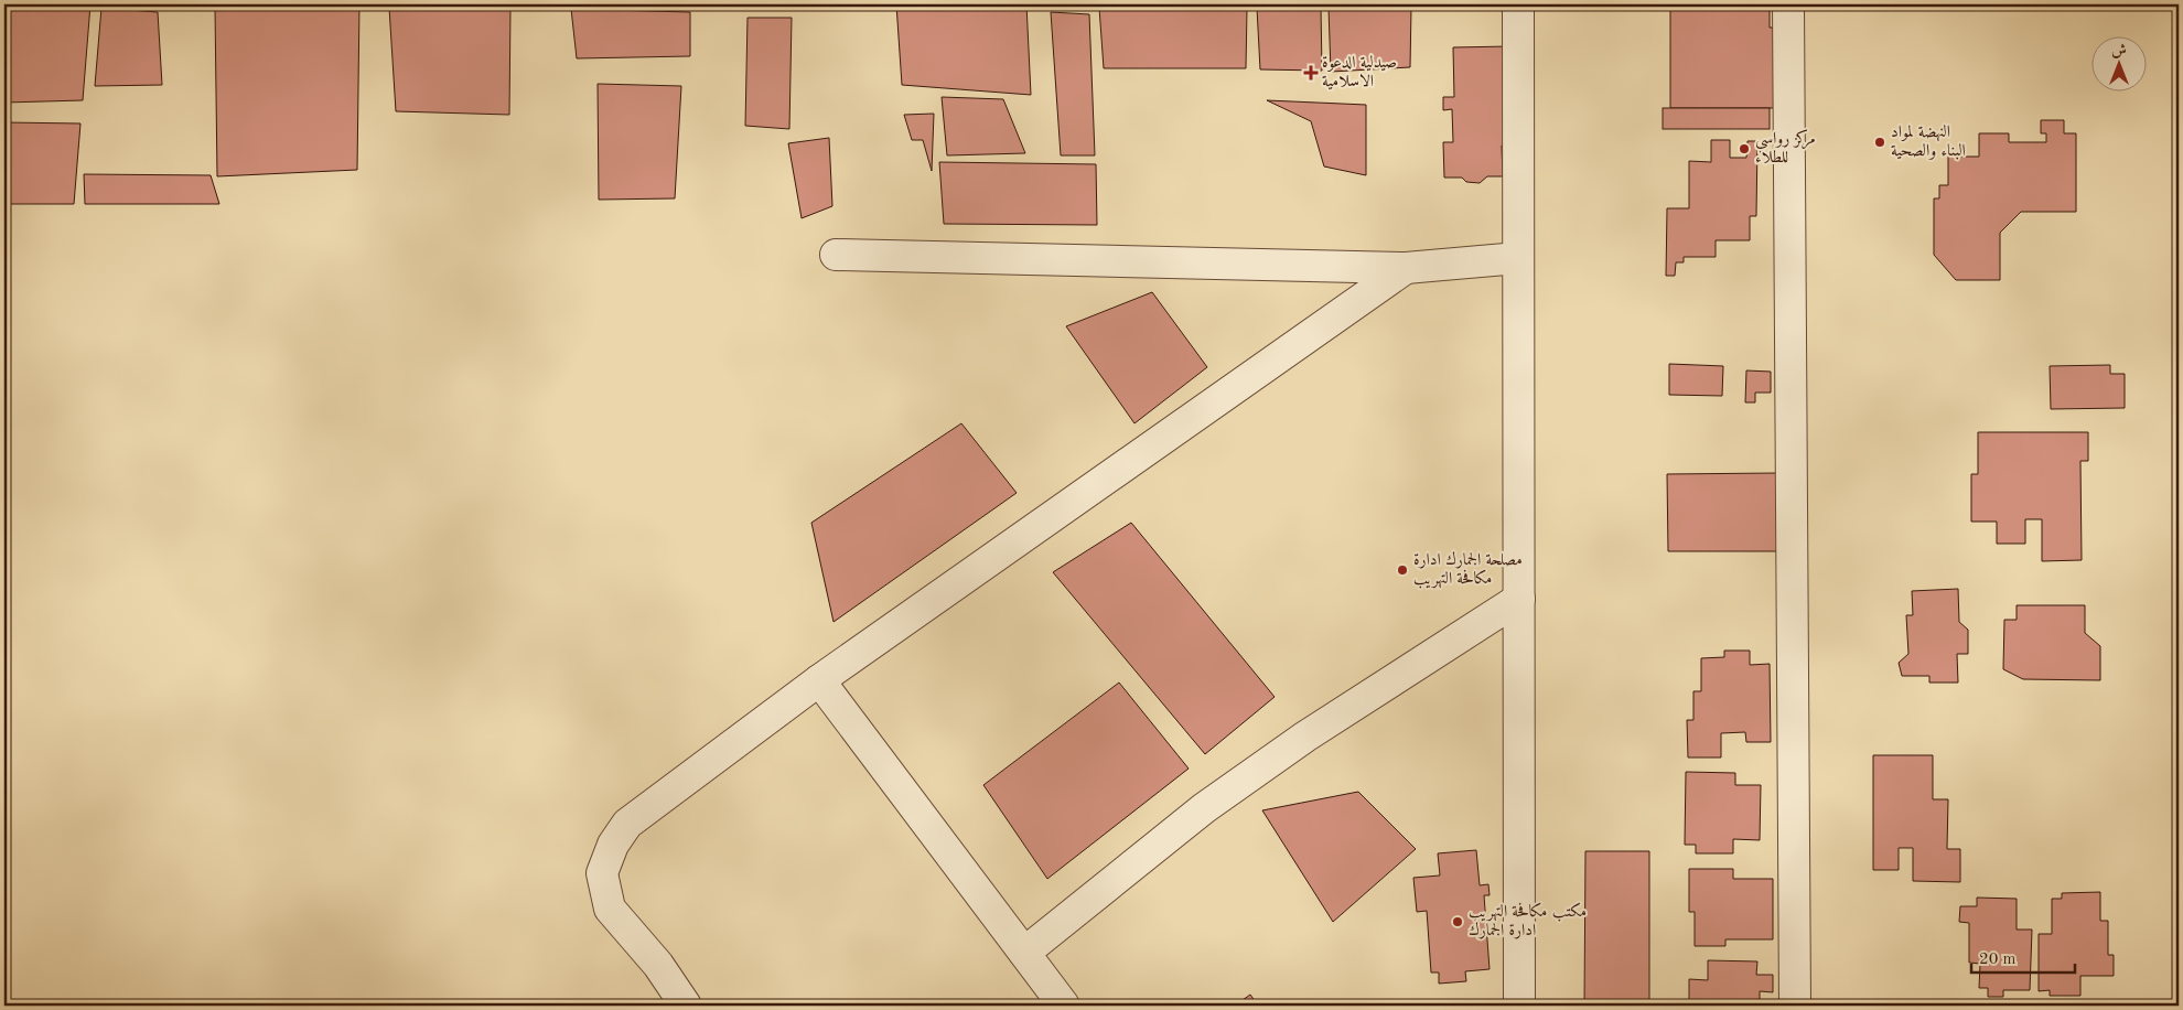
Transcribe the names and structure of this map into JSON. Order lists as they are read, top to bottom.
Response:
{
  "places": {
    "health": ["صيدلية الدعوة الاسلامية"],
    "other": [
      "النهضة لمواد البناء والصحية",
      "مركز رواسي للطلاء",
      "مصلحة الجمارك ادارة مكافحة التهريب",
      "مكتب مكافحة التهريب ادارة الجمارك"
    ]
  },
  "scale_bar": "20 m",
  "north": "top"
}
